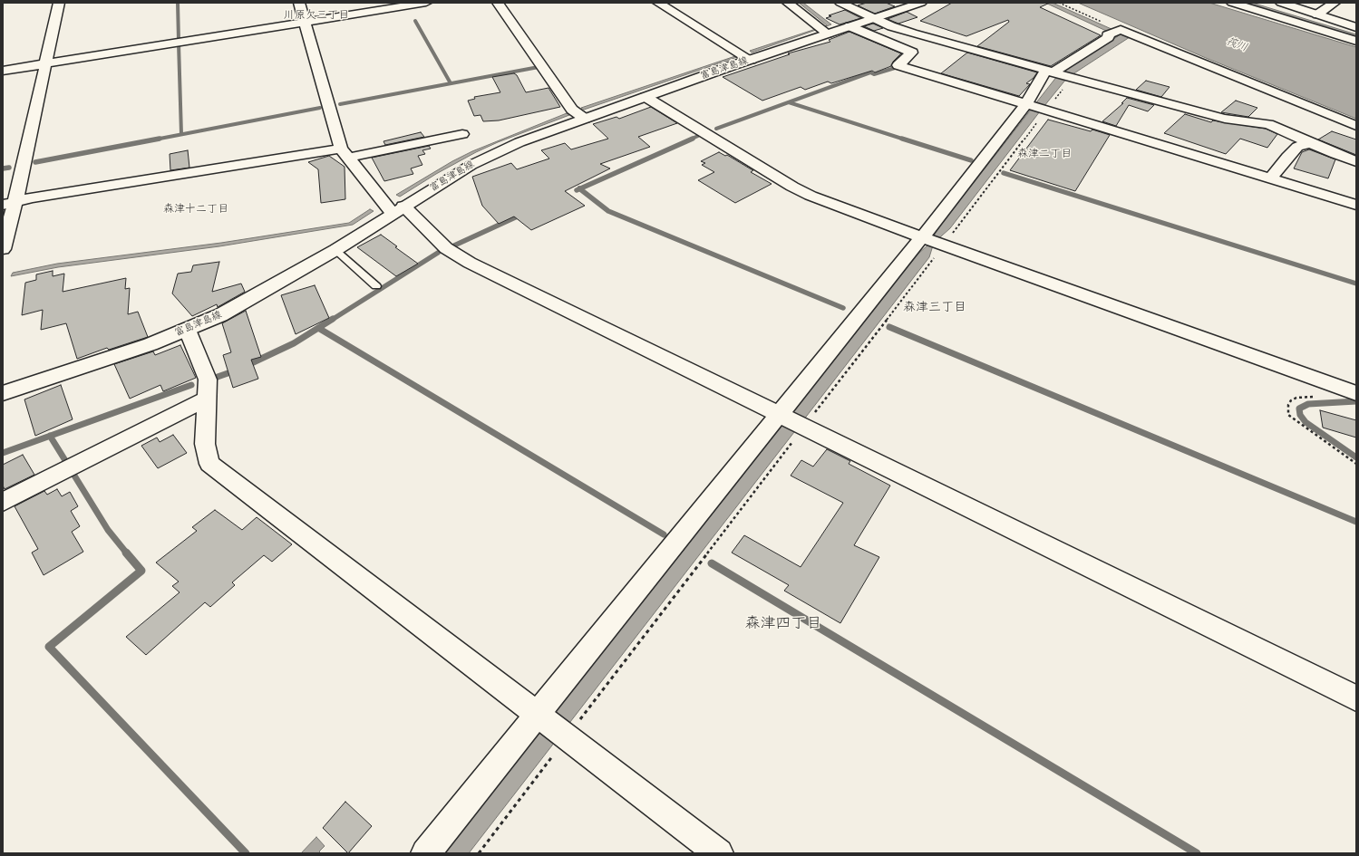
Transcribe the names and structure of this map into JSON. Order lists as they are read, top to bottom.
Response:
{
  "streets": {
    "street": ["富島津島線"]
  },
  "districts": [
    "川原欠三丁目",
    "森津二丁目",
    "森津十二丁目",
    "森津三丁目",
    "森津四丁目"
  ],
  "water": ["筏川"]
}
